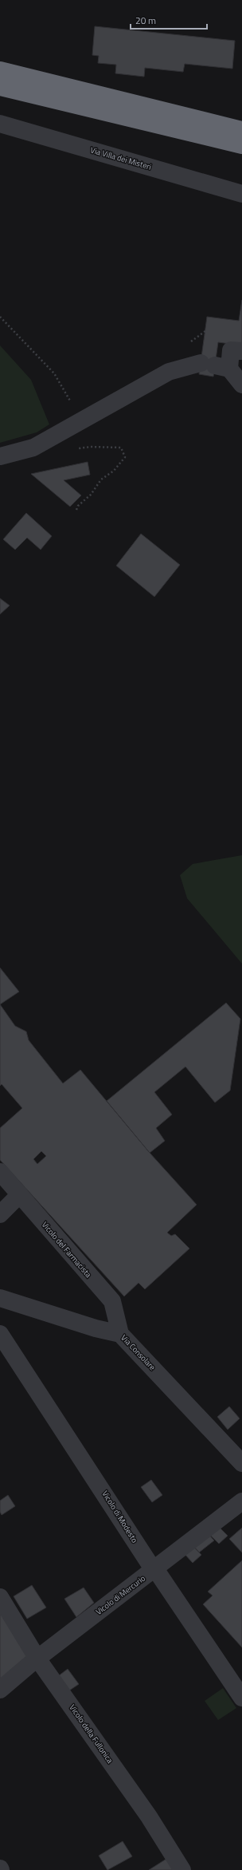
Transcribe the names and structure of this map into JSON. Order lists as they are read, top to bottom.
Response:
{
  "streets": {
    "street": [
      "Via Villa dei Misteri",
      "Vicolo del Farmacista",
      "Via Consolare",
      "Vicolo di Modesto",
      "Vicolo di Mercurio",
      "Vicolo della Fullonica"
    ]
  },
  "crossings": [
    ["Vicolo del Farmacista", "Via Consolare"],
    ["Vicolo di Modesto", "Vicolo di Mercurio"],
    ["Vicolo di Mercurio", "Vicolo della Fullonica"]
  ],
  "scale_bar": "20 m"
}
